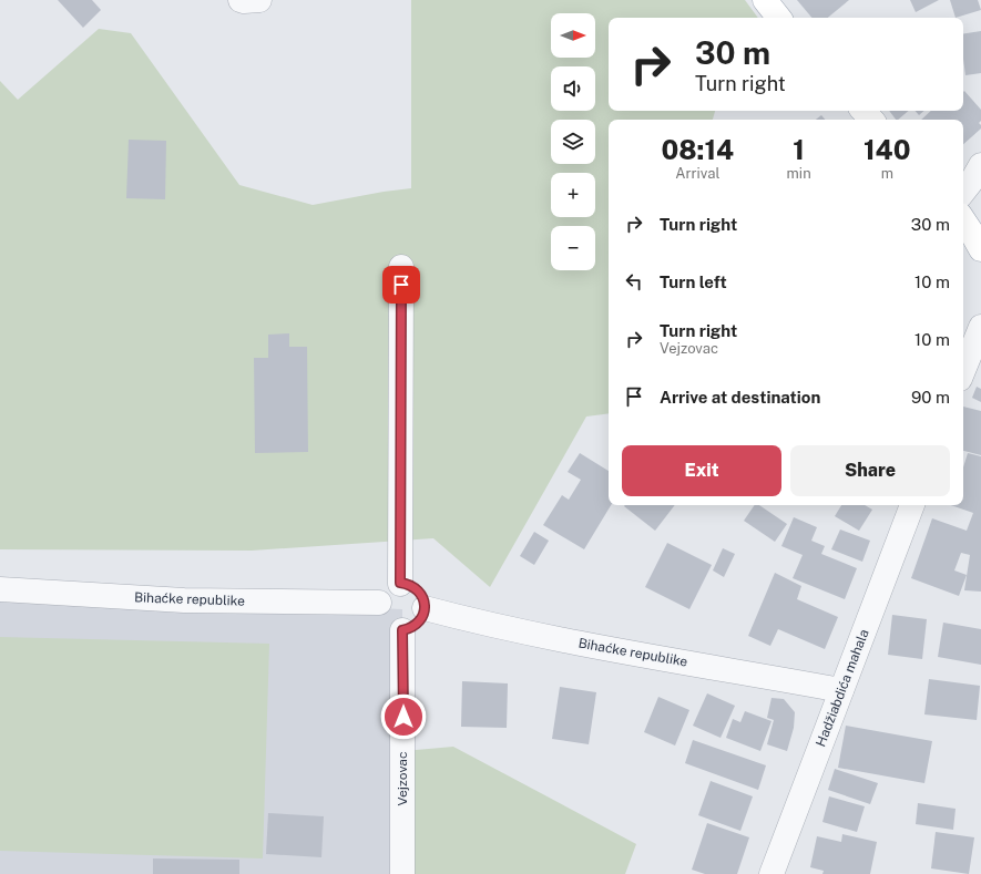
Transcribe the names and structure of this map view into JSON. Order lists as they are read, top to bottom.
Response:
{
  "streets": {
    "street": ["Bihaćke republike", "Hadžiabdića mahala", "Vejzovac"]
  },
  "crossings": [
    ["Bihaćke republike", "Hadžiabdića mahala"],
    ["Bihaćke republike", "Vejzovac"]
  ],
  "north": "right",
  "page": {
    "map_buttons": ["+", "−"],
    "turn": ["30 m", "Turn right"],
    "eta": [
      "08:14",
      "Arrival",
      "1",
      "min",
      "140",
      "m"
    ],
    "list": [
      {
        "name": "Turn right",
        "value": "30 m"
      },
      {
        "name": "Turn left",
        "value": "10 m"
      },
      {
        "name": "Turn right",
        "note": "Vejzovac",
        "value": "10 m"
      },
      {
        "name": "Arrive at destination",
        "value": "90 m"
      }
    ],
    "buttons": ["Exit", "Share"]
  }
}
